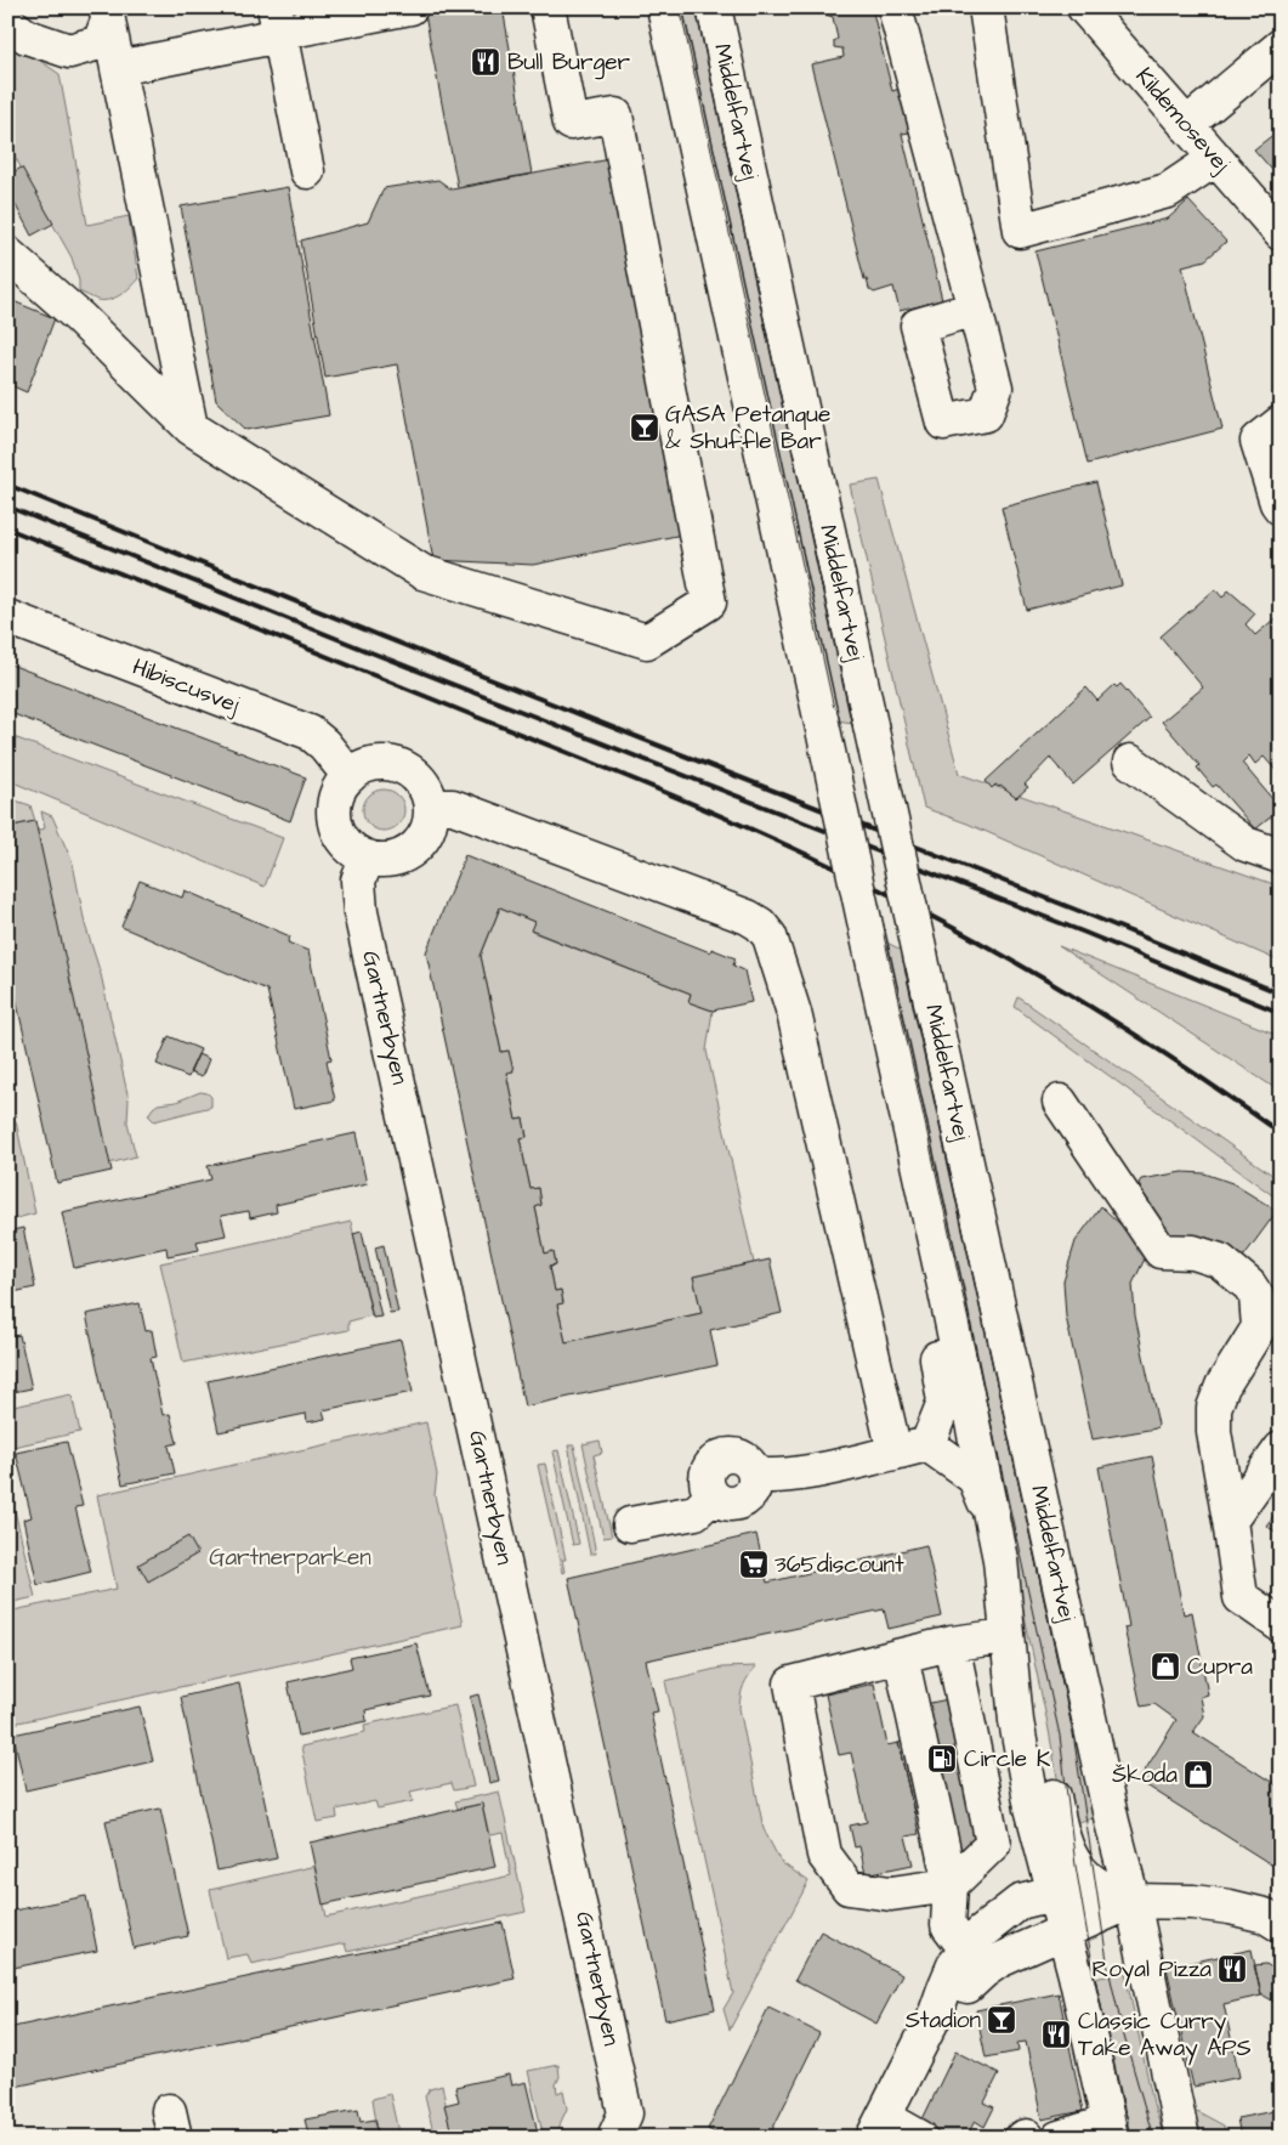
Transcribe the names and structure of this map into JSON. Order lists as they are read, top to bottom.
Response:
{
  "streets": {
    "street": [
      "Middelfartvej",
      "Kildemosevej",
      "Hibiscusvej",
      "Gartnerbyen"
    ]
  },
  "crossings": [
    ["Hibiscusvej", "Gartnerbyen"]
  ],
  "parks": ["Gartnerparken"],
  "places": {
    "restaurant": ["Bull Burger", "Royal Pizza", "Classic Curry Take Away APS"],
    "bar": ["GASA Petanque & Shuffle Bar", "Stadion"],
    "supermarket": ["365discount"],
    "shop": ["Cupra", "Škoda"],
    "fuel station": ["Circle K"]
  }
}
